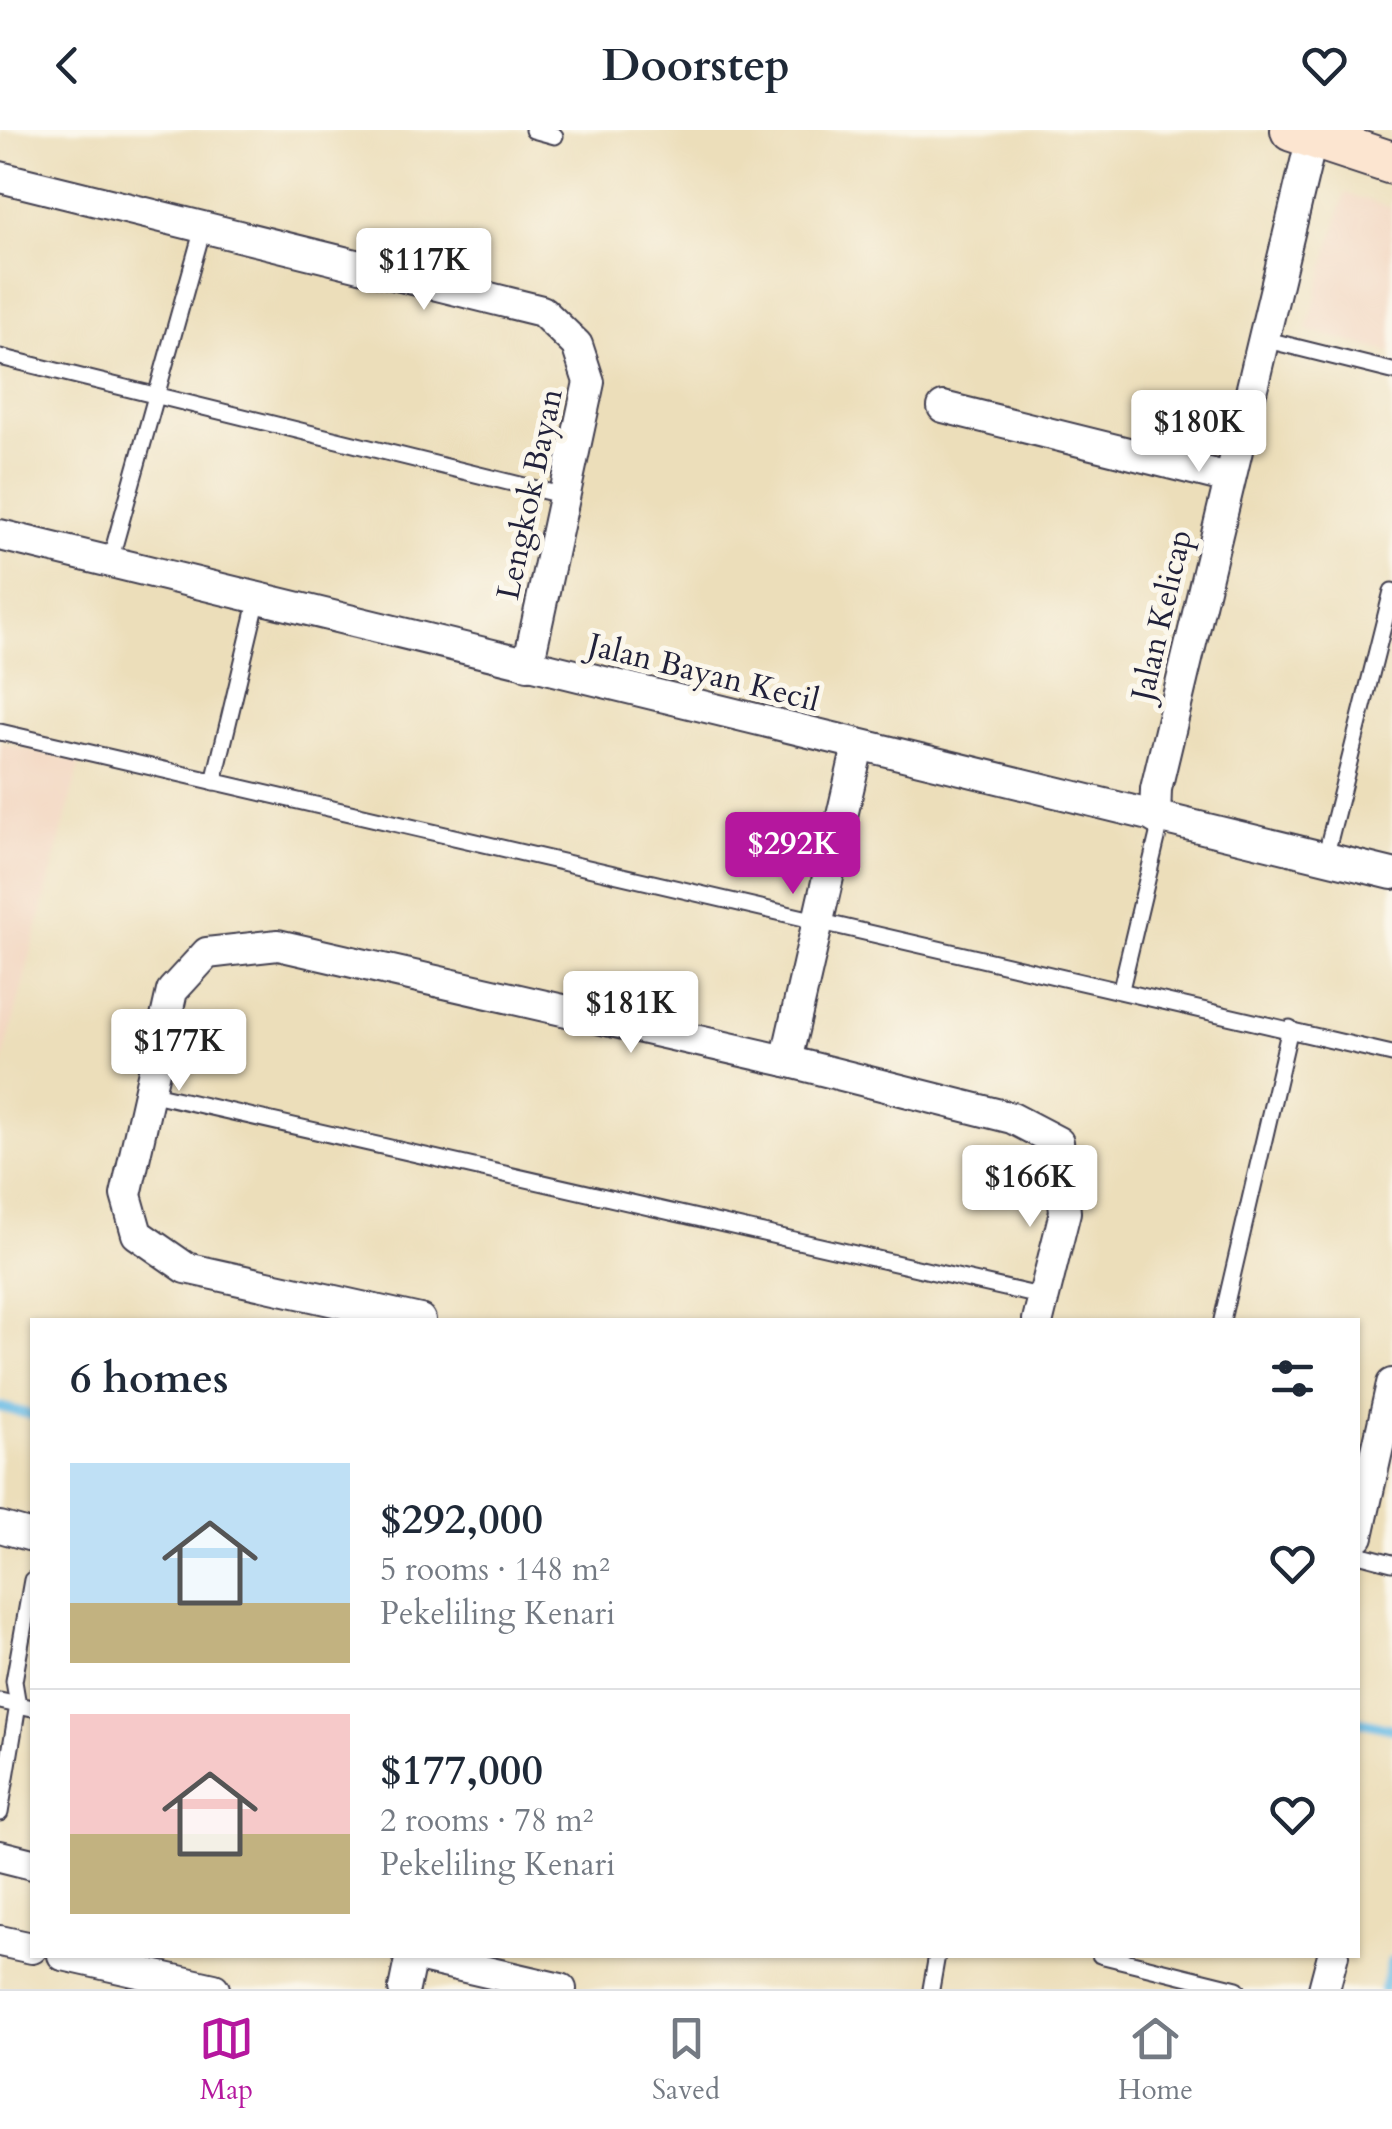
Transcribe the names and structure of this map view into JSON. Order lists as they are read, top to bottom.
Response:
{
  "streets": {
    "street": ["Lengkok Bayan", "Jalan Kelicap", "Jalan Bayan Kecil"]
  },
  "crossings": [
    ["Lengkok Bayan", "Jalan Bayan Kecil"],
    ["Jalan Kelicap", "Jalan Bayan Kecil"]
  ],
  "page": {
    "header": "Doorstep",
    "price": [
      "$117K",
      "$180K",
      "$292K",
      "$181K",
      "$177K",
      "$166K"
    ],
    "heading": "6 homes",
    "list": [
      {
        "name": "$292,000",
        "note": "5 rooms · 148 m² · Pekeliling Kenari"
      },
      {
        "name": "$177,000",
        "note": "2 rooms · 78 m² · Pekeliling Kenari"
      }
    ],
    "tabs": ["Map", "Saved", "Home"]
  }
}
